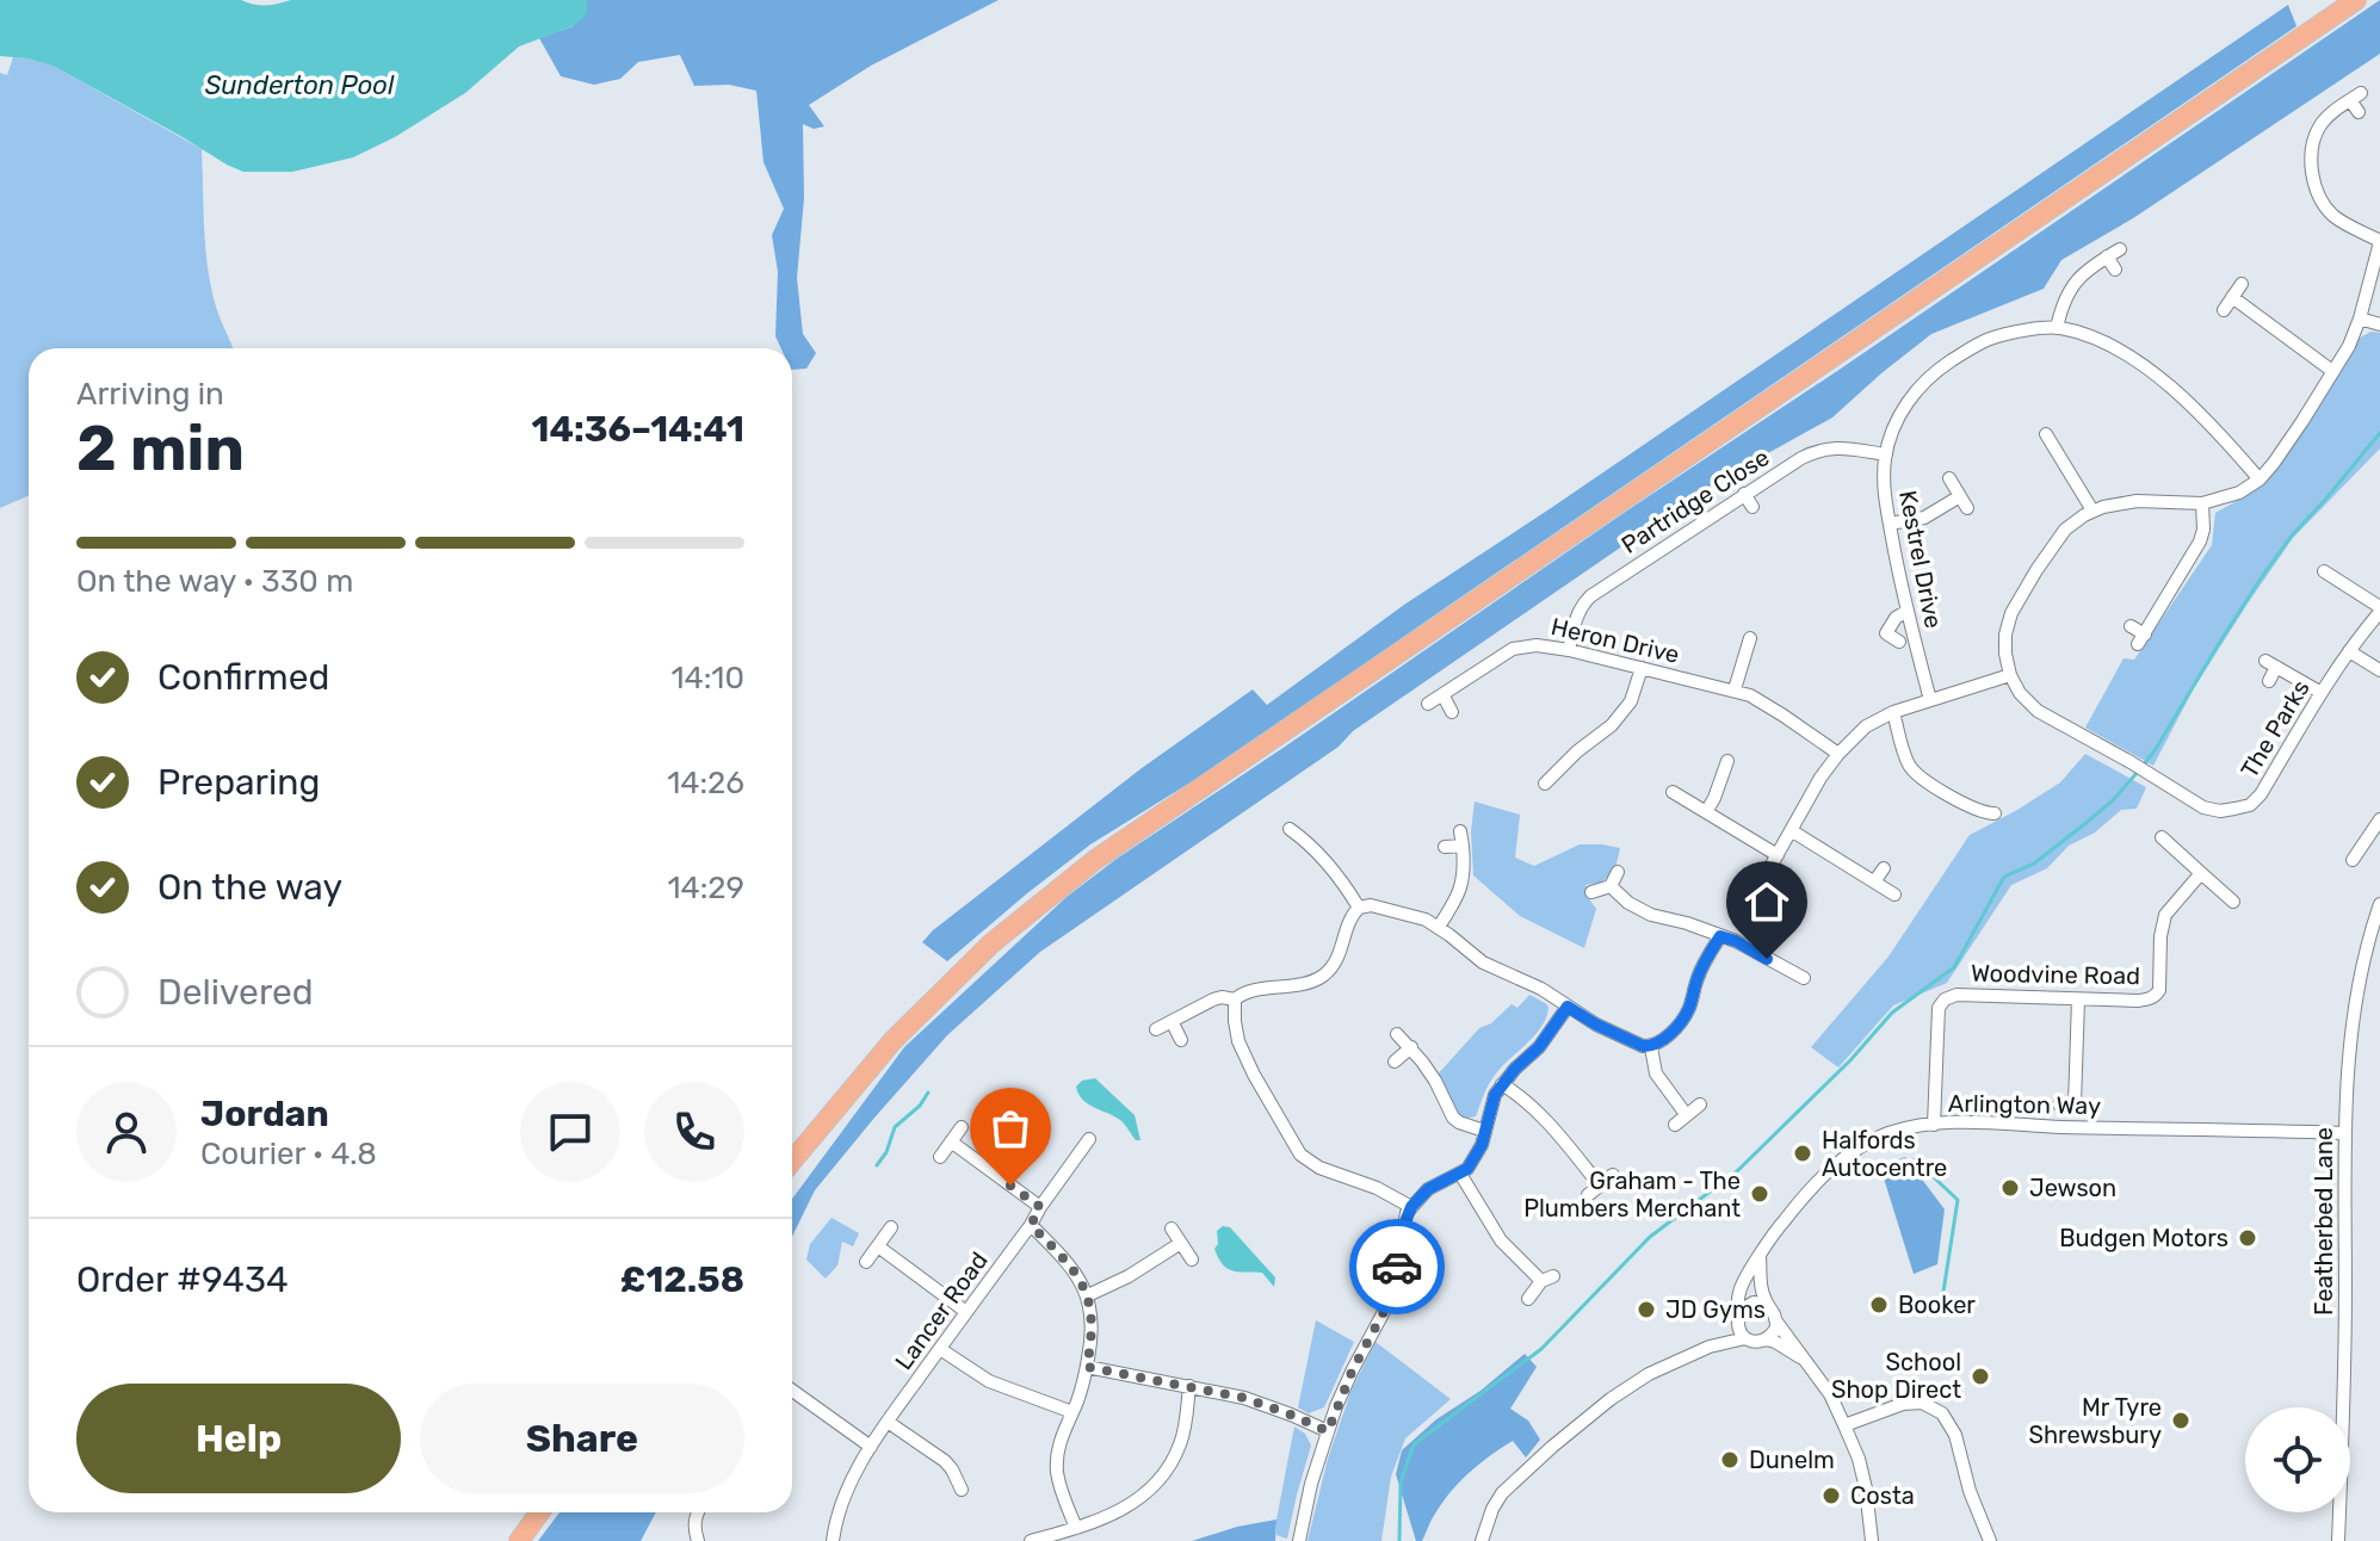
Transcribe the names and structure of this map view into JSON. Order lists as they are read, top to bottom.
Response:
{
  "streets": {
    "street": [
      "Partridge Close",
      "Kestrel Drive",
      "Heron Drive",
      "The Parks",
      "Woodvine Road",
      "Arlington Way",
      "Featherbed Lane",
      "Lancer Road"
    ]
  },
  "crossings": [
    ["Partridge Close", "Kestrel Drive"],
    ["Partridge Close", "Heron Drive"],
    ["Woodvine Road", "Arlington Way"],
    ["Arlington Way", "Featherbed Lane"]
  ],
  "water": ["Sunderton Pool"],
  "places": [
    "Halfords Autocentre",
    "Jewson",
    "Graham - The Plumbers Merchant",
    "Budgen Motors",
    "Booker",
    "JD Gyms",
    "School Shop Direct",
    "Mr Tyre Shrewsbury",
    "Dunelm",
    "Costa"
  ],
  "page": {
    "heading": ["2 min", "Arriving in", "14:36–14:41"],
    "panel": [
      "Jordan",
      "Courier · 4.8",
      "Order #9434",
      "£12.58"
    ],
    "bar": "On the way · 330 m",
    "list": [
      ["Confirmed", "14:10"],
      ["Preparing", "14:26"],
      ["On the way", "14:29"],
      "Delivered"
    ],
    "buttons": ["Help", "Share"]
  }
}
